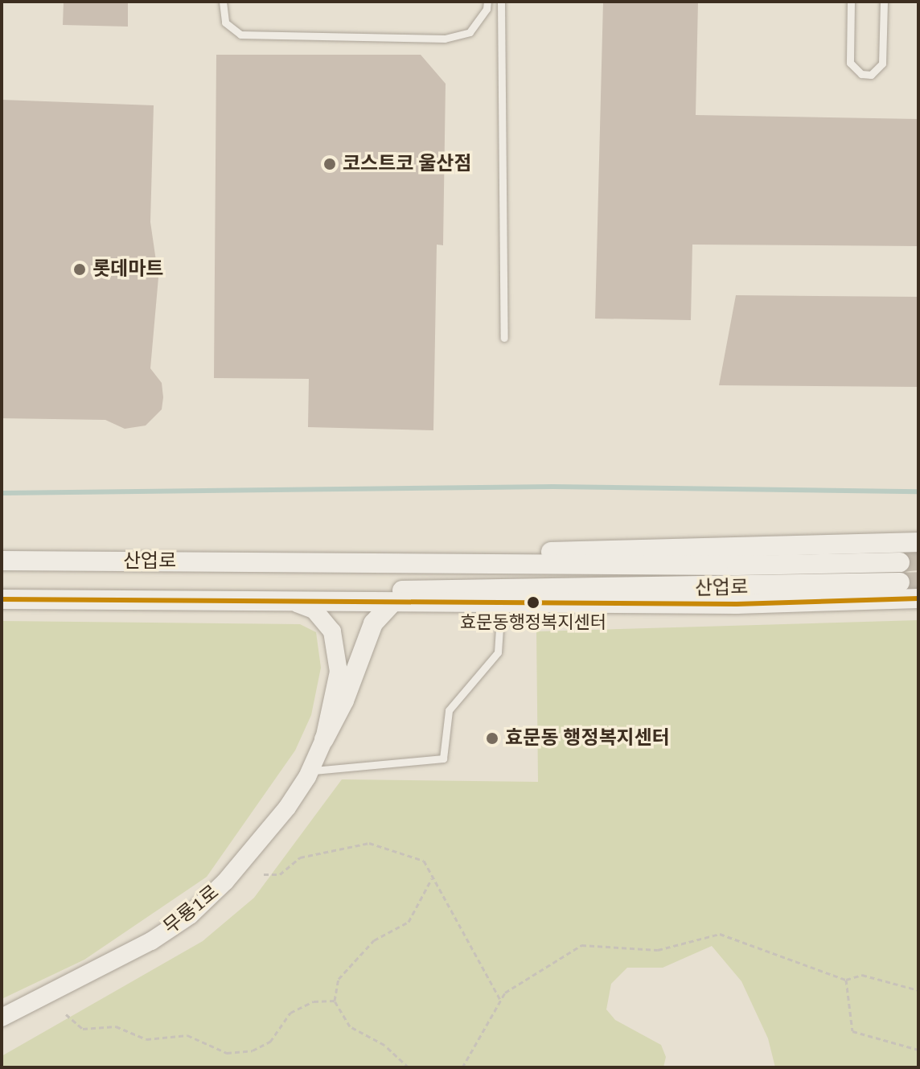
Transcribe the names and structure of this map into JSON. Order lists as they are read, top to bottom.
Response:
{
  "streets": {
    "main road": ["산업로"],
    "street": ["무룡1로"]
  },
  "crossings": [
    ["산업로", "무룡1로"]
  ],
  "places": [
    "코스트코 울산점",
    "롯데마트",
    "효문동행정복지센터",
    "효문동 행정복지센터"
  ]
}
